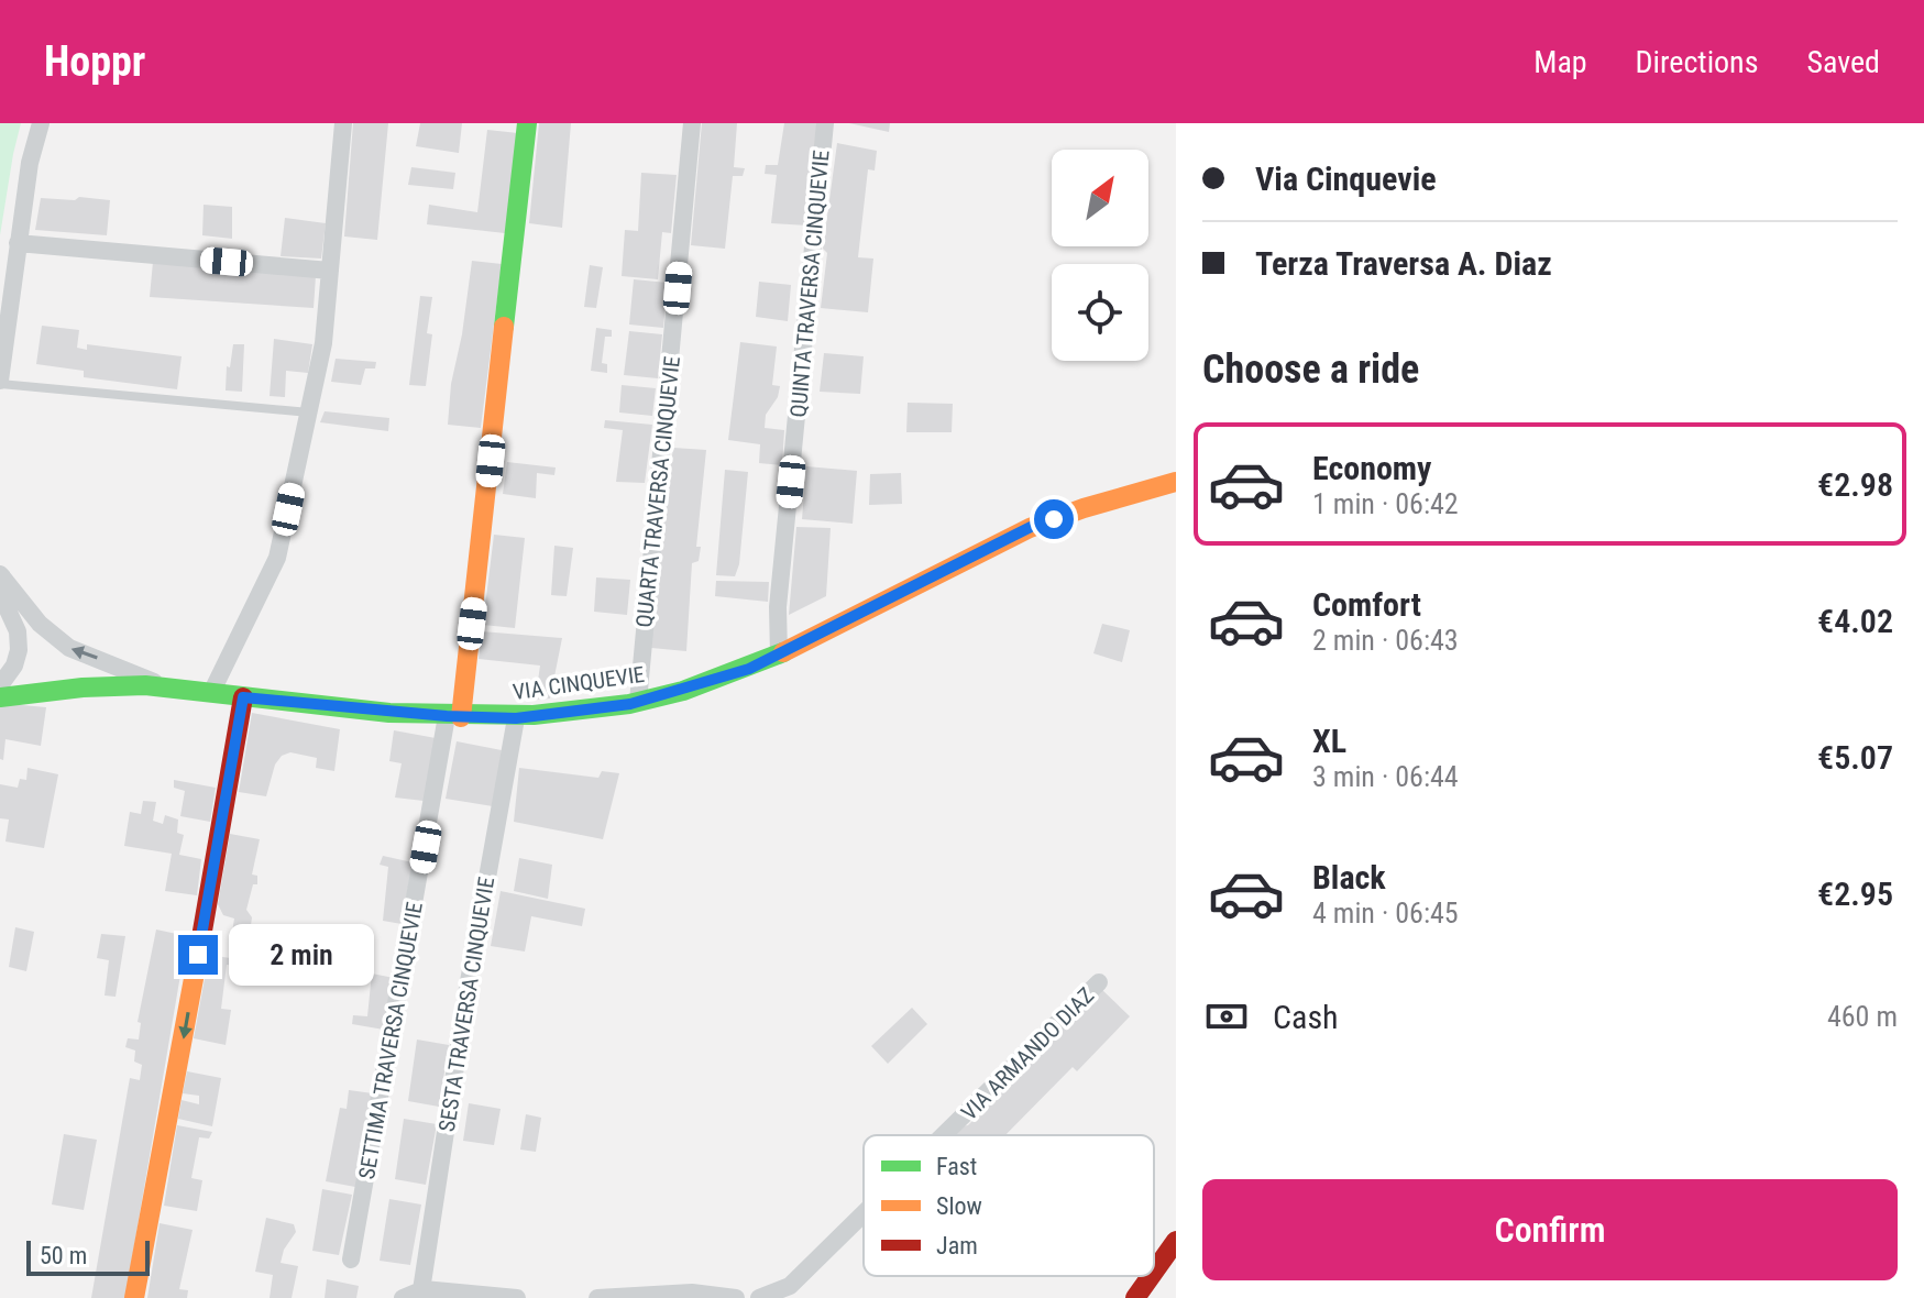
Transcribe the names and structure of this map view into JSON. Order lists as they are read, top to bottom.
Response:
{
  "streets": {
    "main road": ["VIA CINQUEVIE"],
    "street": [
      "QUINTA TRAVERSA CINQUEVIE",
      "QUARTA TRAVERSA CINQUEVIE",
      "SESTA TRAVERSA CINQUEVIE",
      "SETTIMA TRAVERSA CINQUEVIE",
      "VIA ARMANDO DIAZ"
    ]
  },
  "crossings": [
    ["QUINTA TRAVERSA CINQUEVIE", "VIA CINQUEVIE"],
    ["QUARTA TRAVERSA CINQUEVIE", "VIA CINQUEVIE"],
    ["VIA CINQUEVIE", "SESTA TRAVERSA CINQUEVIE"],
    ["VIA CINQUEVIE", "SETTIMA TRAVERSA CINQUEVIE"]
  ],
  "legend": ["Fast", "Slow", "Jam"],
  "scale_bar": "50 m",
  "north": "top right",
  "page": {
    "header": "Hoppr",
    "nav": ["Map", "Directions", "Saved"],
    "banner": ["Via Cinquevie", "Terza Traversa A. Diaz"],
    "heading": "Choose a ride",
    "list": [
      {
        "name": "Economy",
        "note": "1 min · 06:42",
        "value": "€2.98"
      },
      {
        "name": "Comfort",
        "note": "2 min · 06:43",
        "value": "€4.02"
      },
      {
        "name": "XL",
        "note": "3 min · 06:44",
        "value": "€5.07"
      },
      {
        "name": "Black",
        "note": "4 min · 06:45",
        "value": "€2.95"
      }
    ],
    "bubble": "2 min",
    "pay": ["Cash", "460 m"],
    "buttons": "Confirm",
    "scale": "50 m"
  }
}
